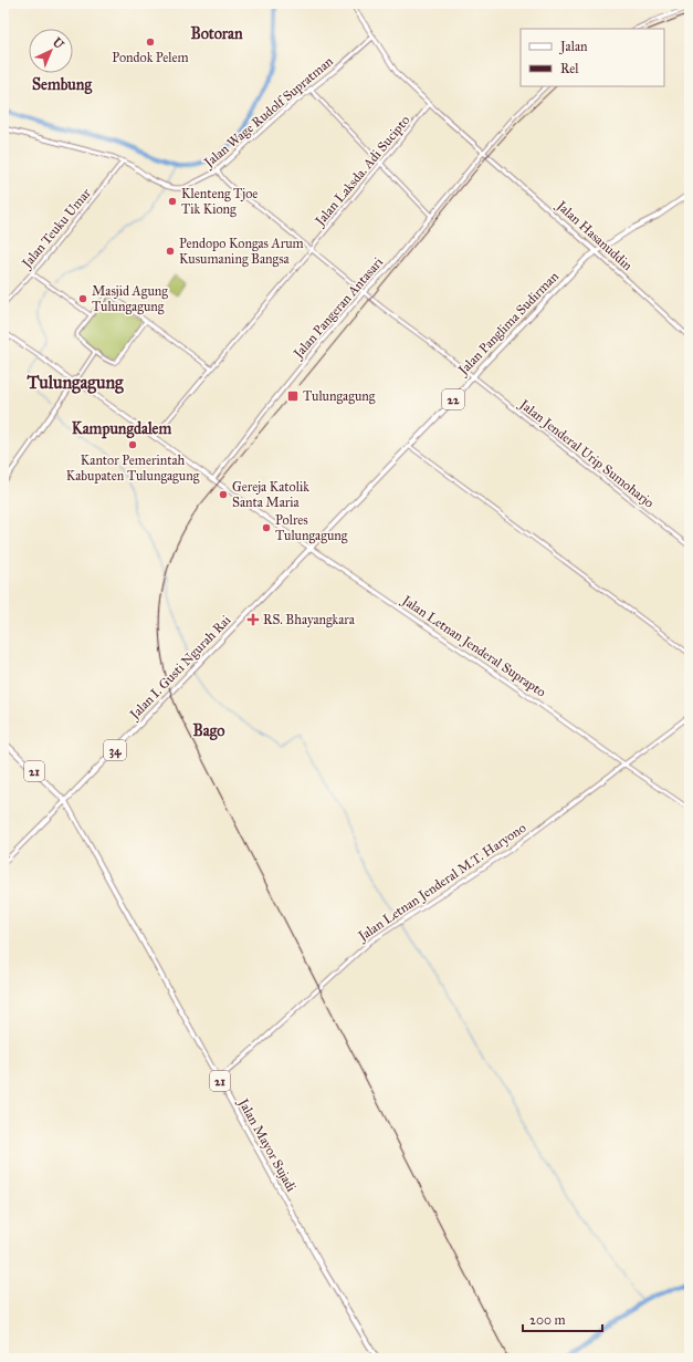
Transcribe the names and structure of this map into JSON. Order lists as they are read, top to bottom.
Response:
{
  "streets": {
    "highway": [
      "Jalan Panglima Sudirman",
      "22",
      "Jalan I. Gusti Ngurah Rai",
      "34",
      "21",
      "Jalan Mayor Sujadi"
    ],
    "main road": [
      "Jalan Wage Rudolf Supratman",
      "Jalan Hasanuddin",
      "Jalan Pangeran Antasari",
      "Jalan Letnan Jenderal Suprapto",
      "Jalan Letnan Jenderal M.T. Haryono"
    ],
    "street": ["Jalan Laksda. Adi Sucipto", "Jalan Teuku Umar", "Jalan Jenderal Urip Sumoharjo"]
  },
  "crossings": [
    ["Jalan Wage Rudolf Supratman", "Jalan Teuku Umar"],
    ["Jalan Wage Rudolf Supratman", "Jalan Hasanuddin"],
    ["Jalan Wage Rudolf Supratman", "Jalan Jenderal Urip Sumoharjo"],
    ["Jalan Laksda. Adi Sucipto", "Jalan Hasanuddin"],
    ["Jalan Laksda. Adi Sucipto", "Jalan Jenderal Urip Sumoharjo"],
    ["Jalan Laksda. Adi Sucipto", "Jalan Letnan Jenderal Suprapto"],
    ["Jalan Hasanuddin", "Jalan Pangeran Antasari"],
    ["Jalan Hasanuddin", "Jalan Panglima Sudirman"],
    ["Jalan Hasanuddin", "22"],
    ["Jalan Pangeran Antasari", "Jalan Jenderal Urip Sumoharjo"],
    ["Jalan Pangeran Antasari", "Jalan Letnan Jenderal Suprapto"],
    ["Jalan Panglima Sudirman", "22"],
    ["Jalan Panglima Sudirman", "Jalan Jenderal Urip Sumoharjo"],
    ["Jalan Panglima Sudirman", "Jalan Letnan Jenderal Suprapto"],
    ["Jalan Panglima Sudirman", "Jalan I. Gusti Ngurah Rai"],
    ["Jalan Letnan Jenderal Suprapto", "Jalan I. Gusti Ngurah Rai"],
    ["Jalan Letnan Jenderal Suprapto", "Jalan Letnan Jenderal M.T. Haryono"],
    ["Jalan I. Gusti Ngurah Rai", "21"],
    ["Jalan I. Gusti Ngurah Rai", "Jalan Mayor Sujadi"],
    ["21", "Jalan Mayor Sujadi"],
    ["Jalan Letnan Jenderal M.T. Haryono", "Jalan Mayor Sujadi"]
  ],
  "districts": [
    "Botoran",
    "Sembung",
    "Tulungagung",
    "Kampungdalem",
    "Bago"
  ],
  "places": {
    "other": [
      "Pondok Pelem",
      "Klenteng Tjoe Tik Kiong",
      "Pendopo Kongas Arum Kusumaning Bangsa",
      "Masjid Agung Tulungagung",
      "Kantor Pemerintah Kabupaten Tulungagung",
      "Gereja Katolik Santa Maria",
      "Polres Tulungagung"
    ],
    "transit": ["Tulungagung"],
    "health": ["RS. Bhayangkara"]
  },
  "legend": ["Jalan", "Rel"],
  "scale_bar": "200 m",
  "north": "top right"
}
